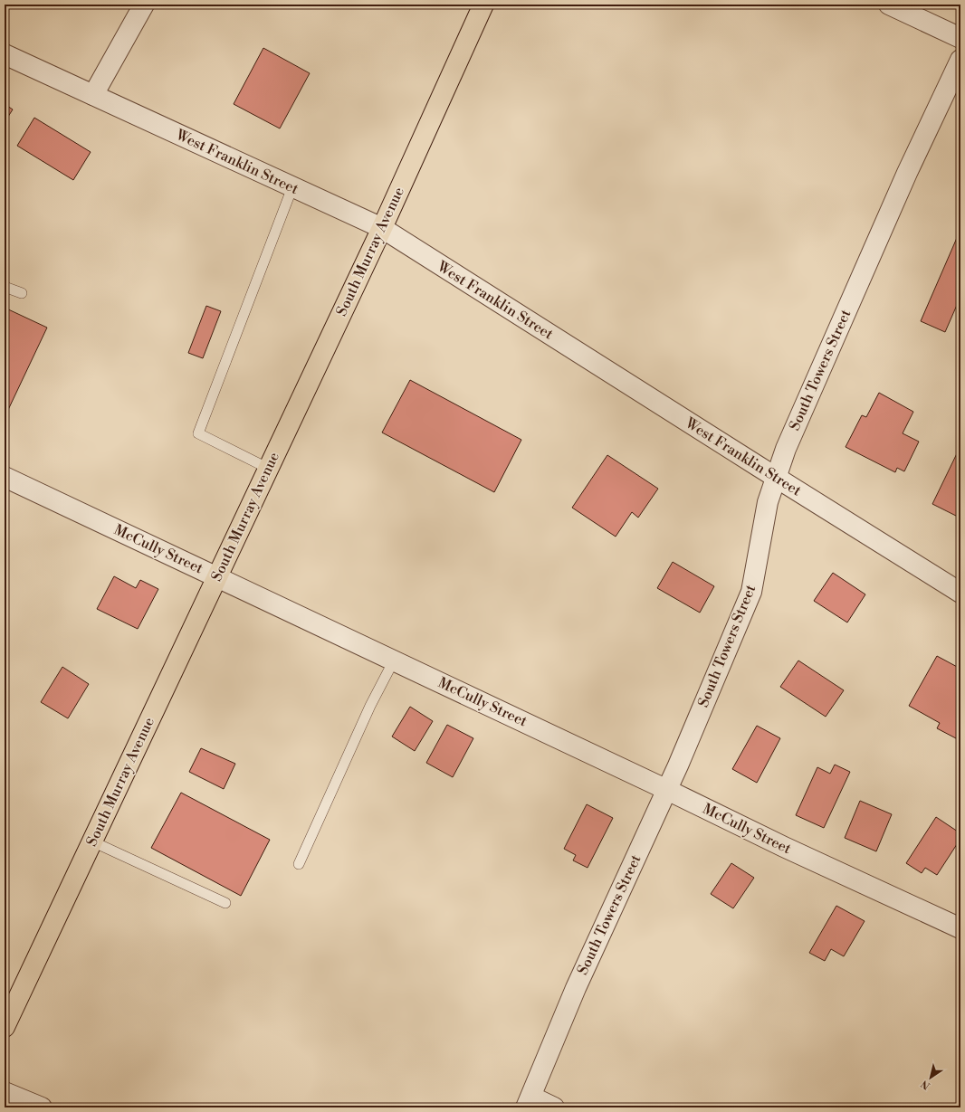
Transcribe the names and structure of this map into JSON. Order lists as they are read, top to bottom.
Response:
{
  "streets": {
    "main road": ["South Murray Avenue"],
    "street": ["West Franklin Street", "South Towers Street", "McCully Street"]
  },
  "crossings": [
    ["West Franklin Street", "South Murray Avenue"],
    ["West Franklin Street", "South Towers Street"],
    ["South Murray Avenue", "McCully Street"],
    ["South Towers Street", "McCully Street"]
  ],
  "north": "bottom left"
}
